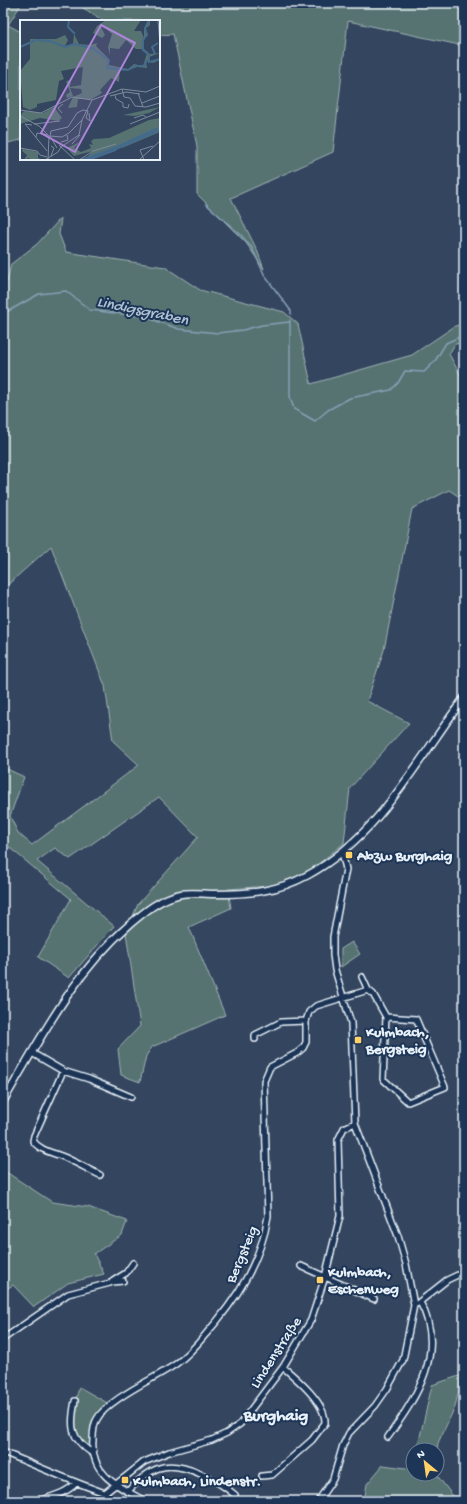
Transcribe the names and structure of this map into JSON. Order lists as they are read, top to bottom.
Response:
{
  "streets": {
    "street": ["Bergsteig", "Lindenstraße"]
  },
  "districts": ["Burghaig"],
  "water": ["Lindigsgraben"],
  "places": {
    "transit": [
      "Abzw Burghaig",
      "Kulmbach, Bergsteig",
      "Kulmbach, Eschenweg",
      "Kulmbach, Lindenstr."
    ]
  },
  "north": "top left"
}
